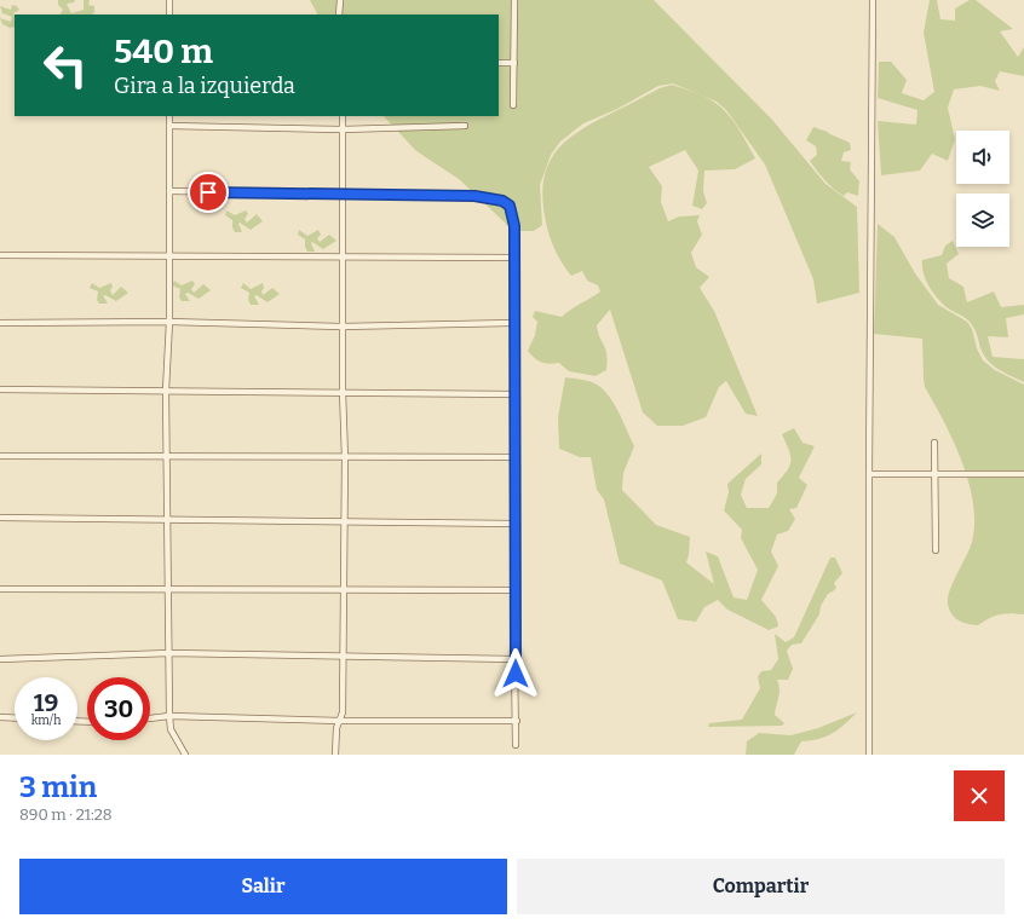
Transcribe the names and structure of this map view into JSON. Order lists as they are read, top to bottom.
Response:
{
  "page": {
    "turn": ["540 m", "Gira a la izquierda"],
    "speed": "19 km/h",
    "limit": "30",
    "heading": ["3 min", "890 m · 21:28"],
    "buttons": ["Salir", "Compartir"]
  }
}
